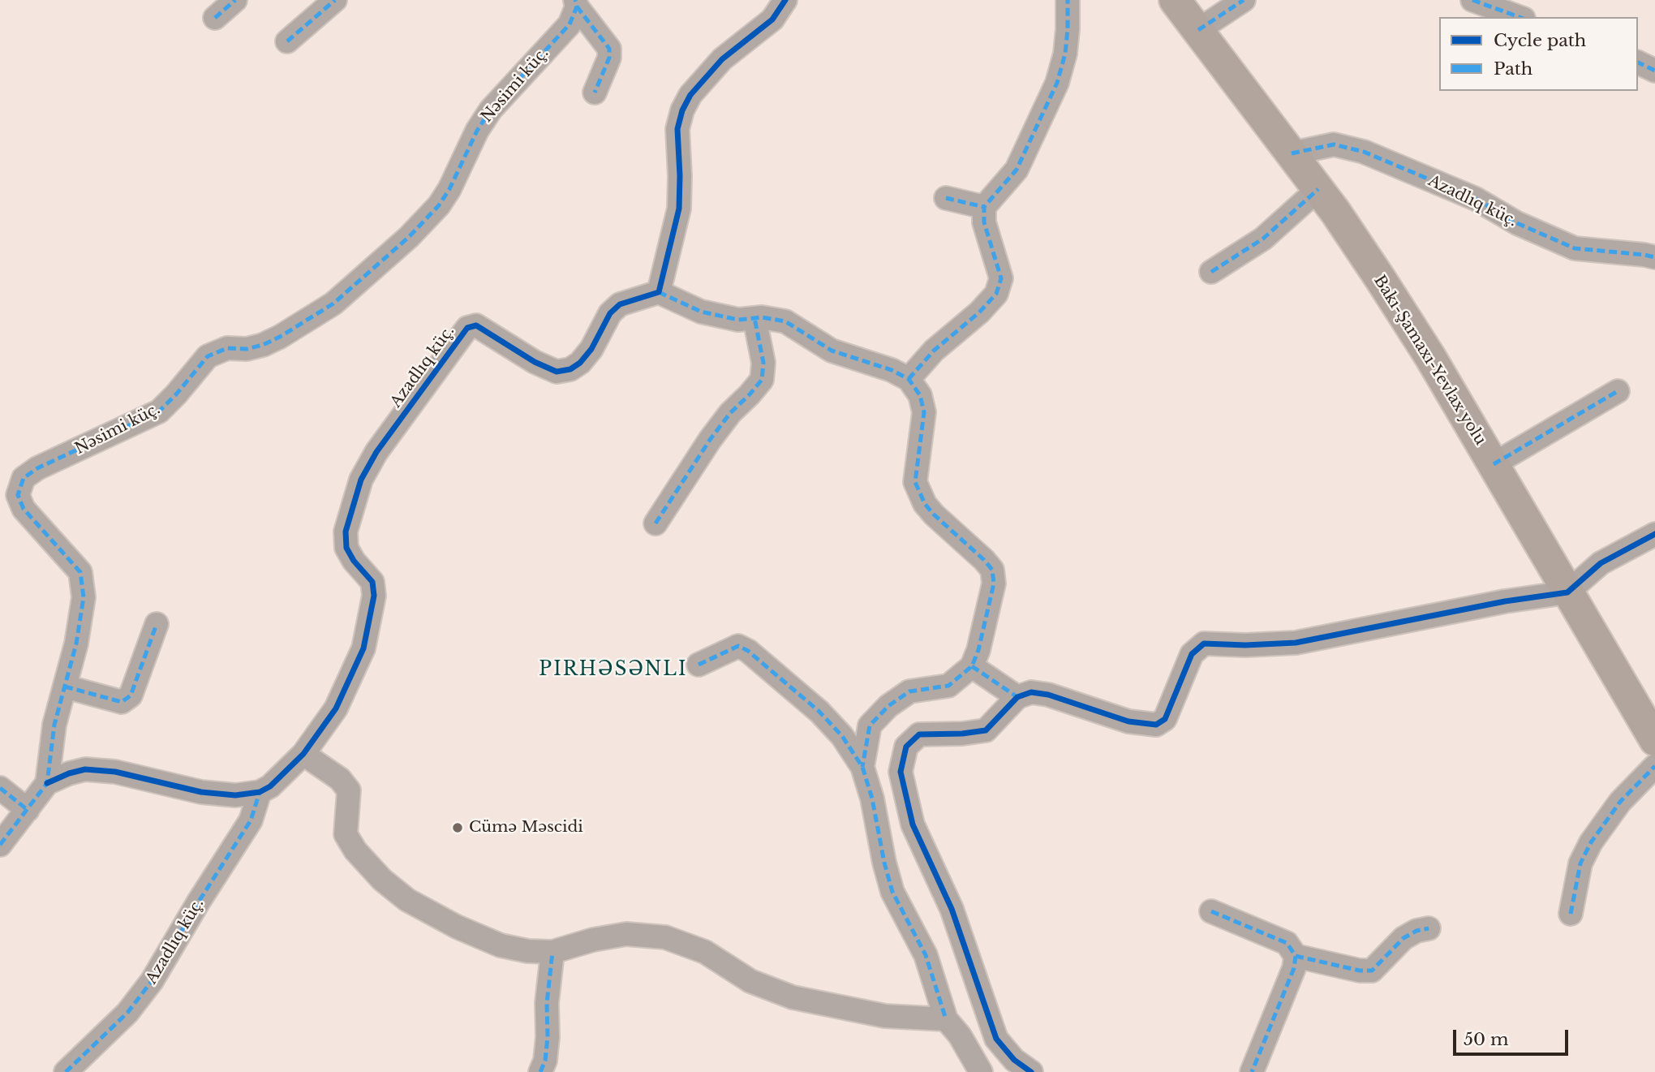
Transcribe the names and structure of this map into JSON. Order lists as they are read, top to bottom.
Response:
{
  "streets": {
    "highway": ["Bakı-Şamaxı-Yevlax yolu"],
    "street": ["Nəsimi küç.", "Azadlıq küç."]
  },
  "crossings": [
    ["Azadlıq küç.", "Bakı-Şamaxı-Yevlax yolu"]
  ],
  "districts": ["PIRHƏSƏNLI"],
  "places": ["Cümə Məscidi"],
  "legend": ["Cycle path", "Path"],
  "scale_bar": "50 m"
}
